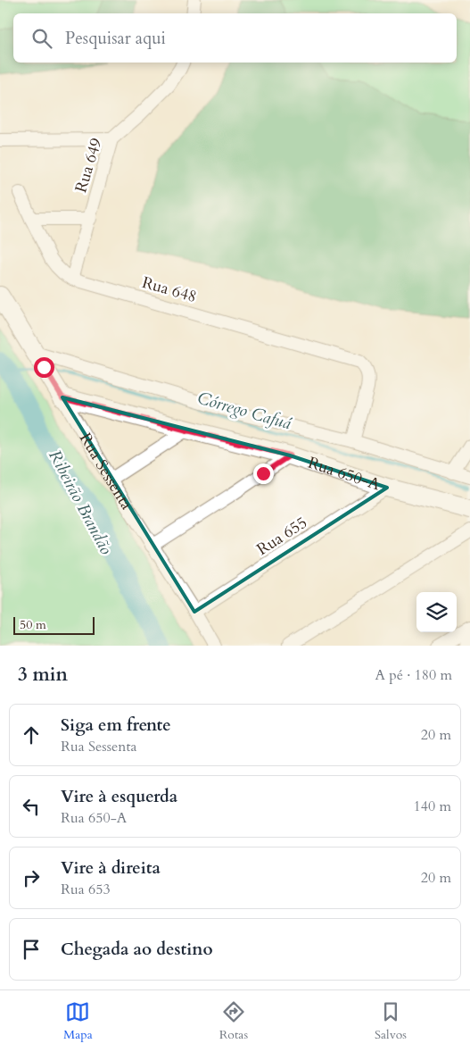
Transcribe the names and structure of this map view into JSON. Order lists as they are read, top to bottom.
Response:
{
  "streets": {
    "street": [
      "Rua 649",
      "Rua 648",
      "Rua Sessenta",
      "Rua 650-A",
      "Rua 655"
    ]
  },
  "crossings": [
    ["Rua 649", "Rua 648"],
    ["Rua Sessenta", "Rua 650-A"],
    ["Rua Sessenta", "Rua 655"],
    ["Rua 650-A", "Rua 655"]
  ],
  "water": ["Córrego Cafuá", "Ribeirão Brandão"],
  "scale_bar": "50 m",
  "page": {
    "search": "Pesquisar aqui",
    "scale": "50 m",
    "heading": ["3 min", "A pé · 180 m"],
    "list": [
      ["Siga em frente", "Rua Sessenta", "20 m"],
      ["Vire à esquerda", "Rua 650-A", "140 m"],
      ["Vire à direita", "Rua 653", "20 m"],
      "Chegada ao destino"
    ],
    "nav": ["Mapa", "Rotas", "Salvos"]
  }
}
